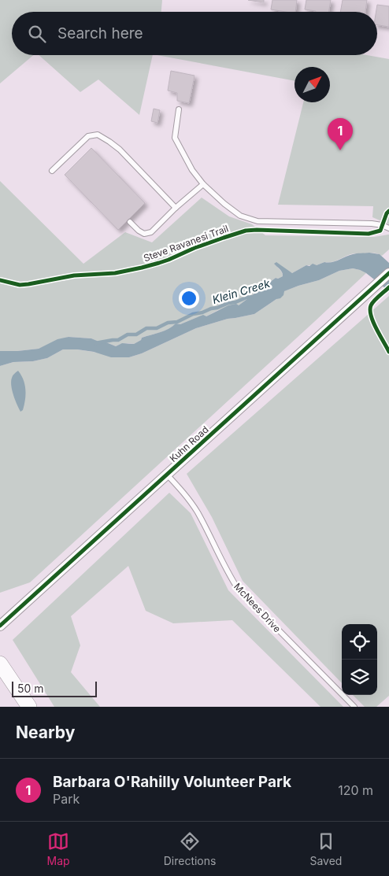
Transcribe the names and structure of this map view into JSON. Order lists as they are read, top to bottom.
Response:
{
  "streets": {
    "street": ["Kuhn Road"],
    "lane": ["McNees Drive"],
    "cycle path": ["Steve Ravanesi Trail"]
  },
  "crossings": [
    ["Kuhn Road", "McNees Drive"]
  ],
  "water": ["Klein Creek"],
  "scale_bar": "50 m",
  "north": "top right",
  "page": {
    "search": "Search here",
    "pins": "1",
    "scale": "50 m",
    "heading": "Nearby",
    "list": [
      {
        "mark": "1",
        "name": "Barbara O'Rahilly Volunteer Park",
        "note": "Park",
        "value": "120 m"
      }
    ],
    "nav": ["Map", "Directions", "Saved"]
  }
}
